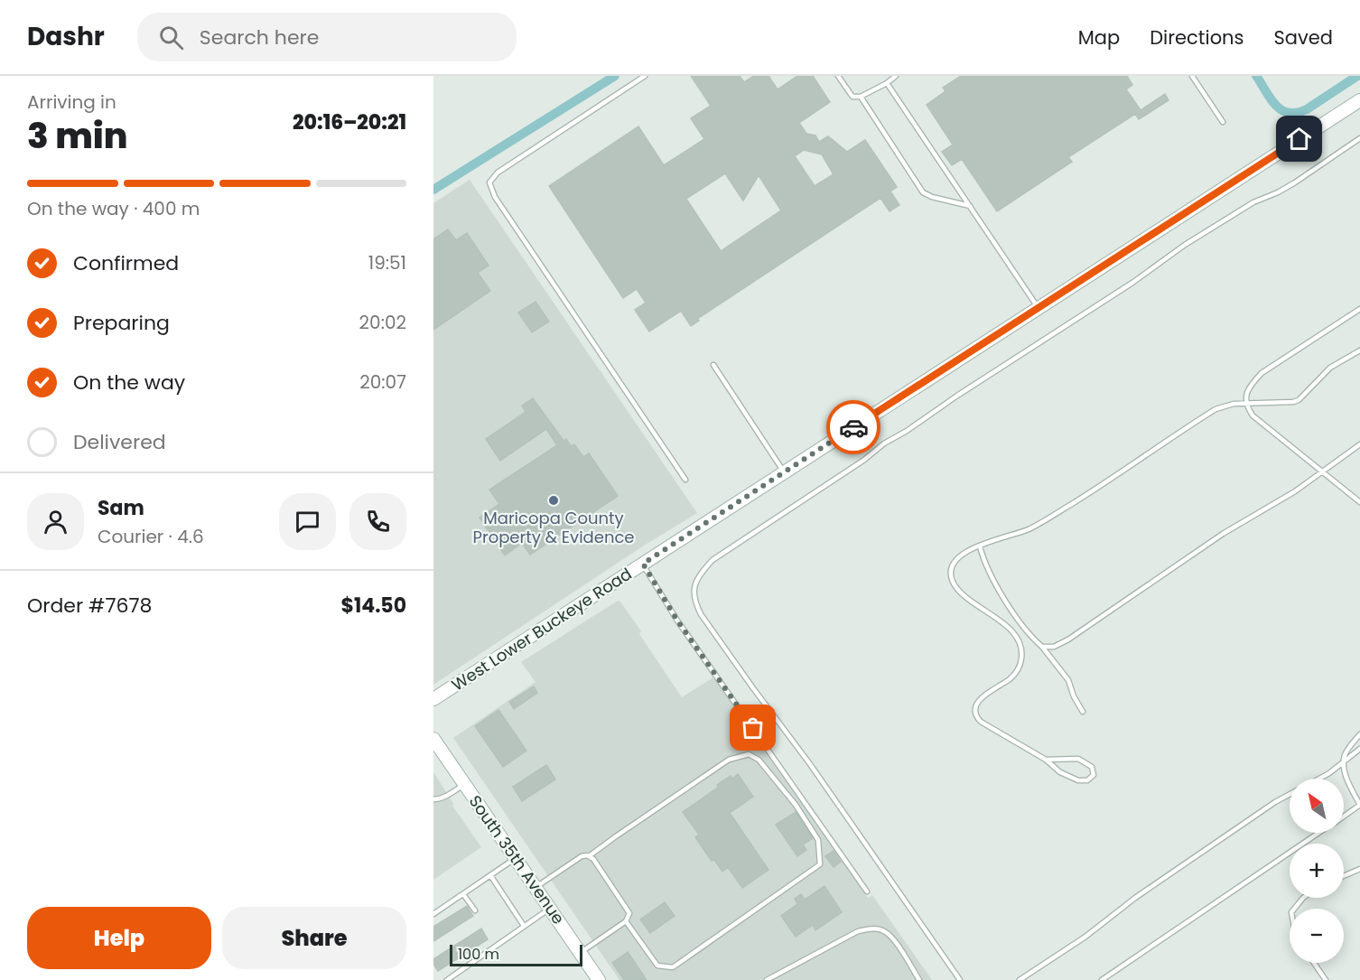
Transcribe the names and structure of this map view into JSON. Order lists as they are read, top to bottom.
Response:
{
  "streets": {
    "main road": ["West Lower Buckeye Road", "South 35th Avenue"]
  },
  "places": ["Maricopa County Property & Evidence"],
  "scale_bar": "100 m",
  "north": "top left",
  "page": {
    "header": "Dashr",
    "search": "Search here",
    "nav": ["Map", "Directions", "Saved"],
    "heading": ["3 min", "Arriving in", "20:16–20:21"],
    "panel": [
      "Sam",
      "Courier · 4.6",
      "Order #7678",
      "$14.50"
    ],
    "bar": "On the way · 400 m",
    "list": [
      ["Confirmed", "19:51"],
      ["Preparing", "20:02"],
      ["On the way", "20:07"],
      "Delivered"
    ],
    "map_buttons": ["+", "−"],
    "buttons": ["Help", "Share"],
    "scale": "100 m"
  }
}
